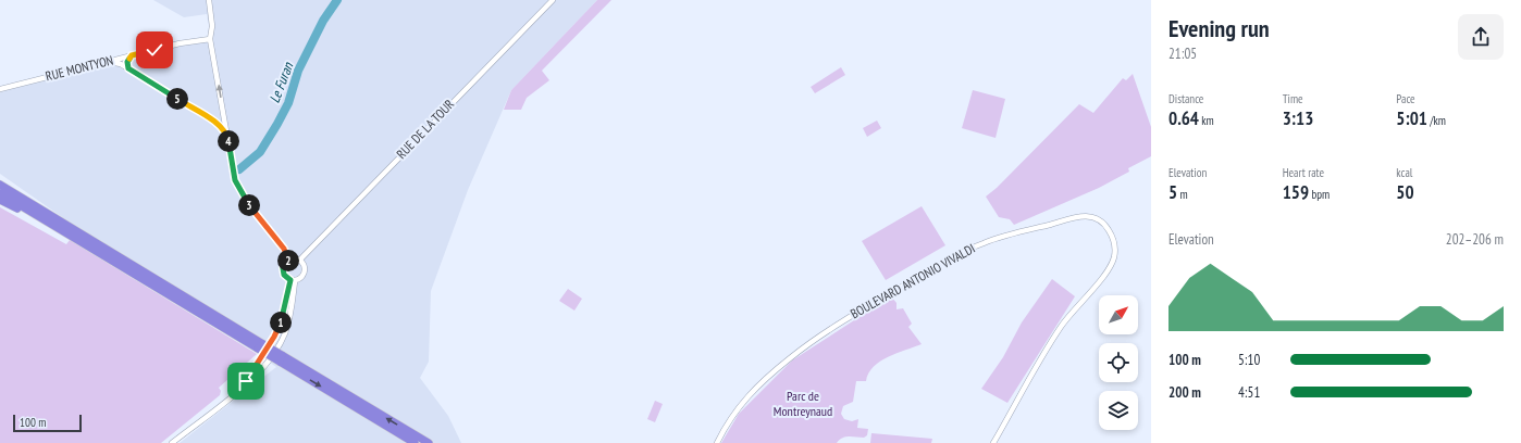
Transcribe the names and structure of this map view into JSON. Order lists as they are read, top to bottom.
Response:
{
  "streets": {
    "street": ["RUE MONTYON", "RUE DE LA TOUR", "BOULEVARD ANTONIO VIVALDI"]
  },
  "water": ["Le Furan"],
  "parks": ["Parc de Montreynaud"],
  "scale_bar": "100 m",
  "north": "top right",
  "page": {
    "heading": ["Evening run", "21:05"],
    "stats": [
      ["Distance", "0.64 km"],
      ["Time", "3:13"],
      ["Pace", "5:01 /km"],
      ["Elevation", "5 m"],
      ["Heart rate", "159 bpm"],
      ["kcal", "50"]
    ],
    "pins": [
      "5",
      "4",
      "3",
      "2",
      "1"
    ],
    "chart": ["Elevation", "202–206 m"],
    "list": [
      {
        "name": "100 m",
        "note": "5:10"
      },
      {
        "name": "200 m",
        "note": "4:51"
      }
    ],
    "scale": "100 m"
  }
}
